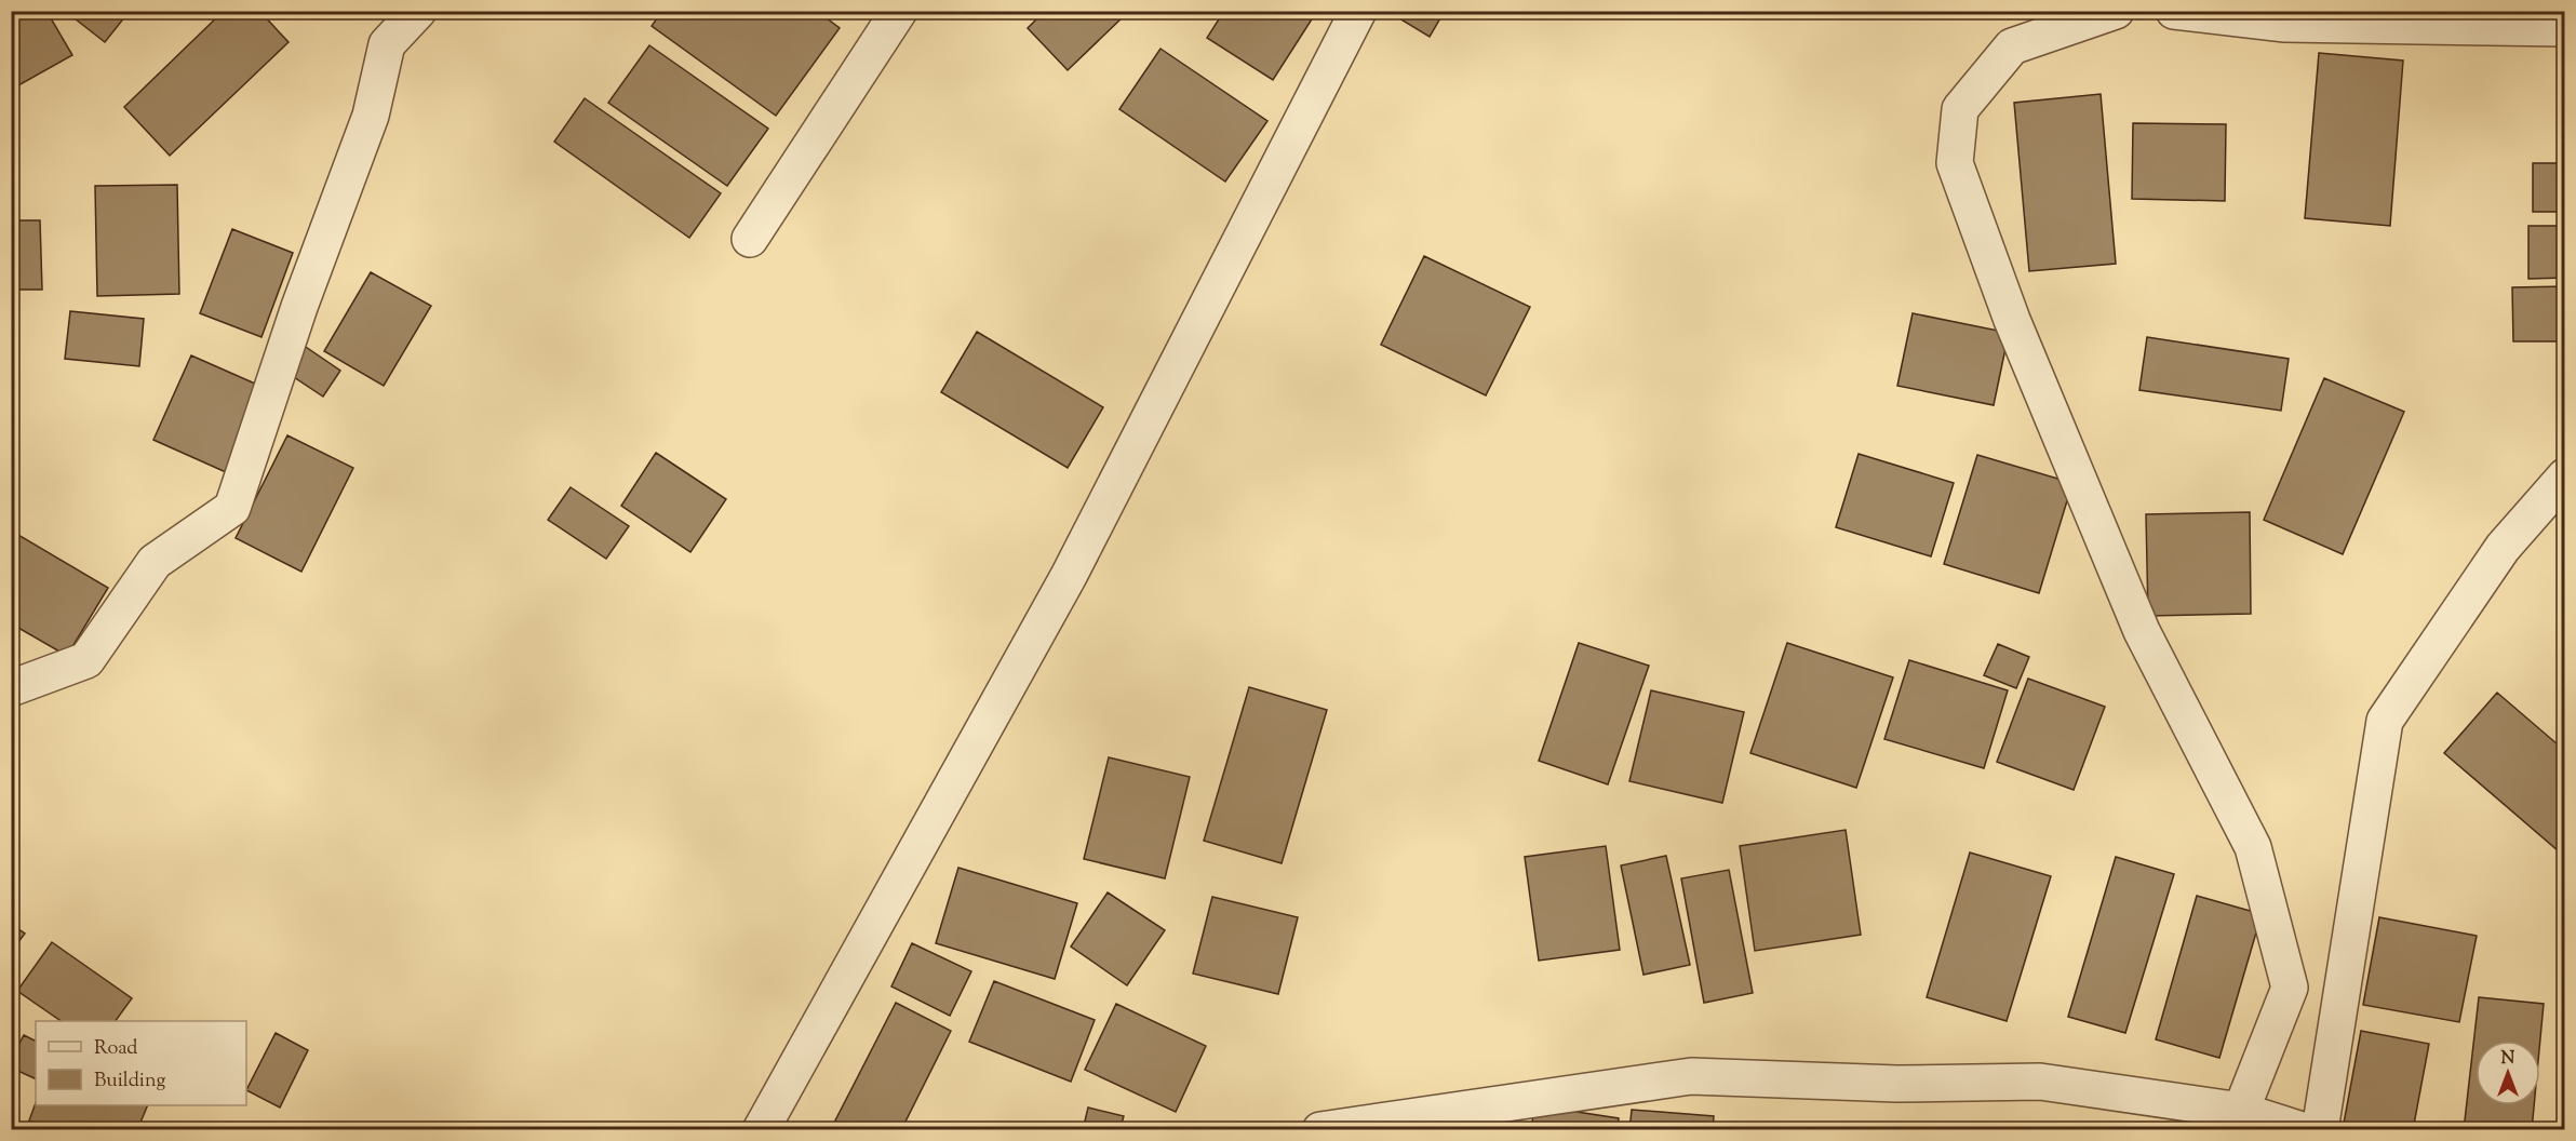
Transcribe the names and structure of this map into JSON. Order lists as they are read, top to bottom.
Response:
{
  "legend": ["Road", "Building"],
  "north": "top"
}
